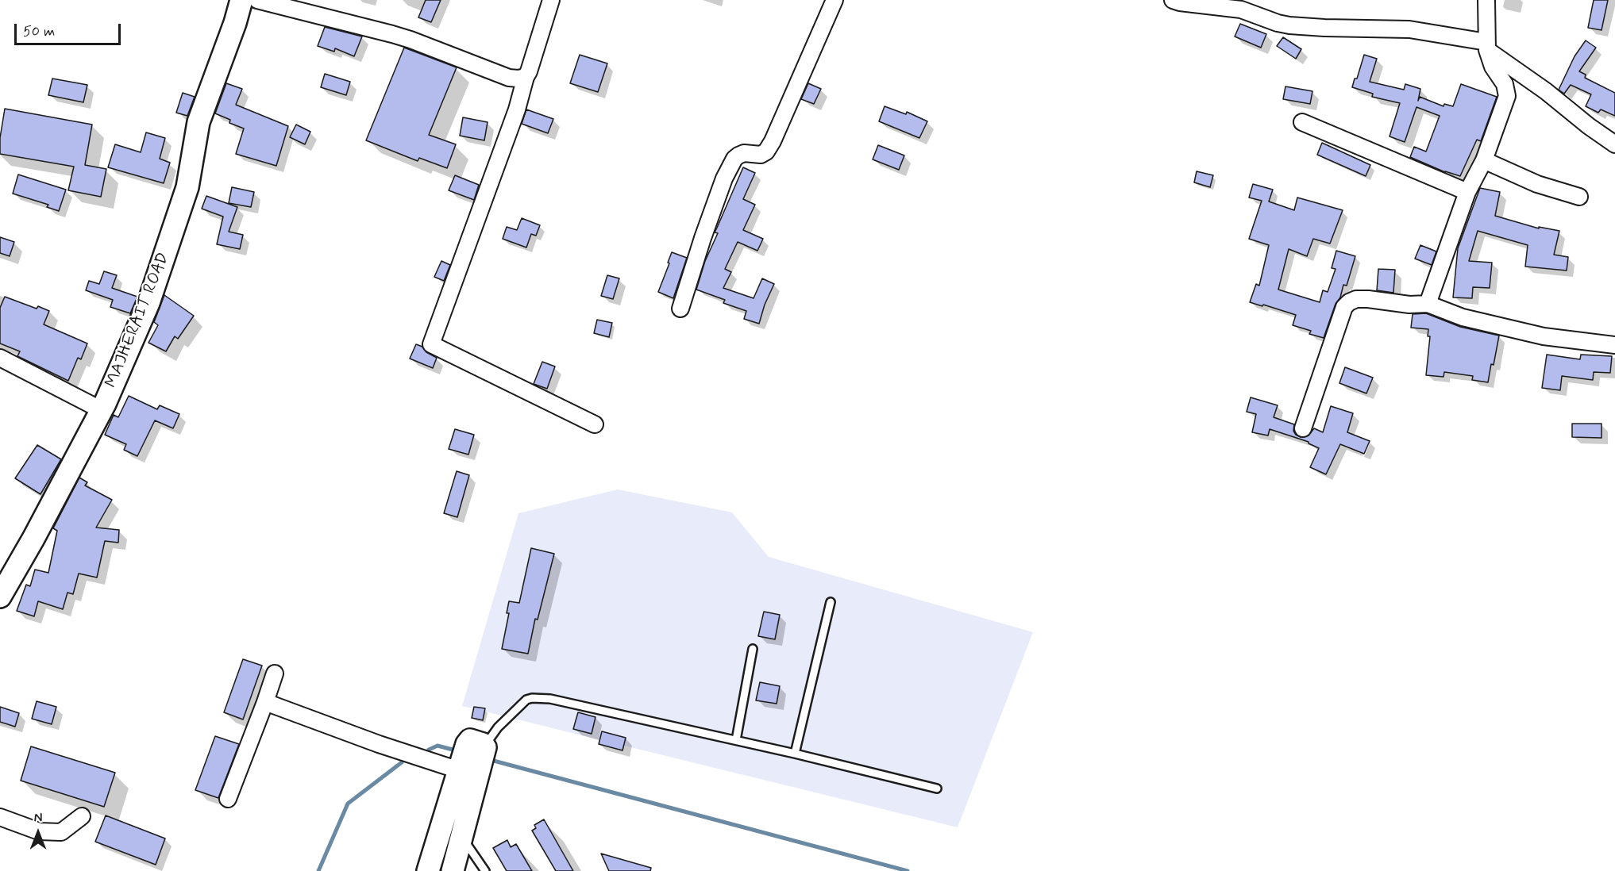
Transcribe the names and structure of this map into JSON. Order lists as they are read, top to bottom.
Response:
{
  "streets": {
    "street": ["MAJHERAIT ROAD"]
  },
  "scale_bar": "50 m",
  "north": "top"
}
